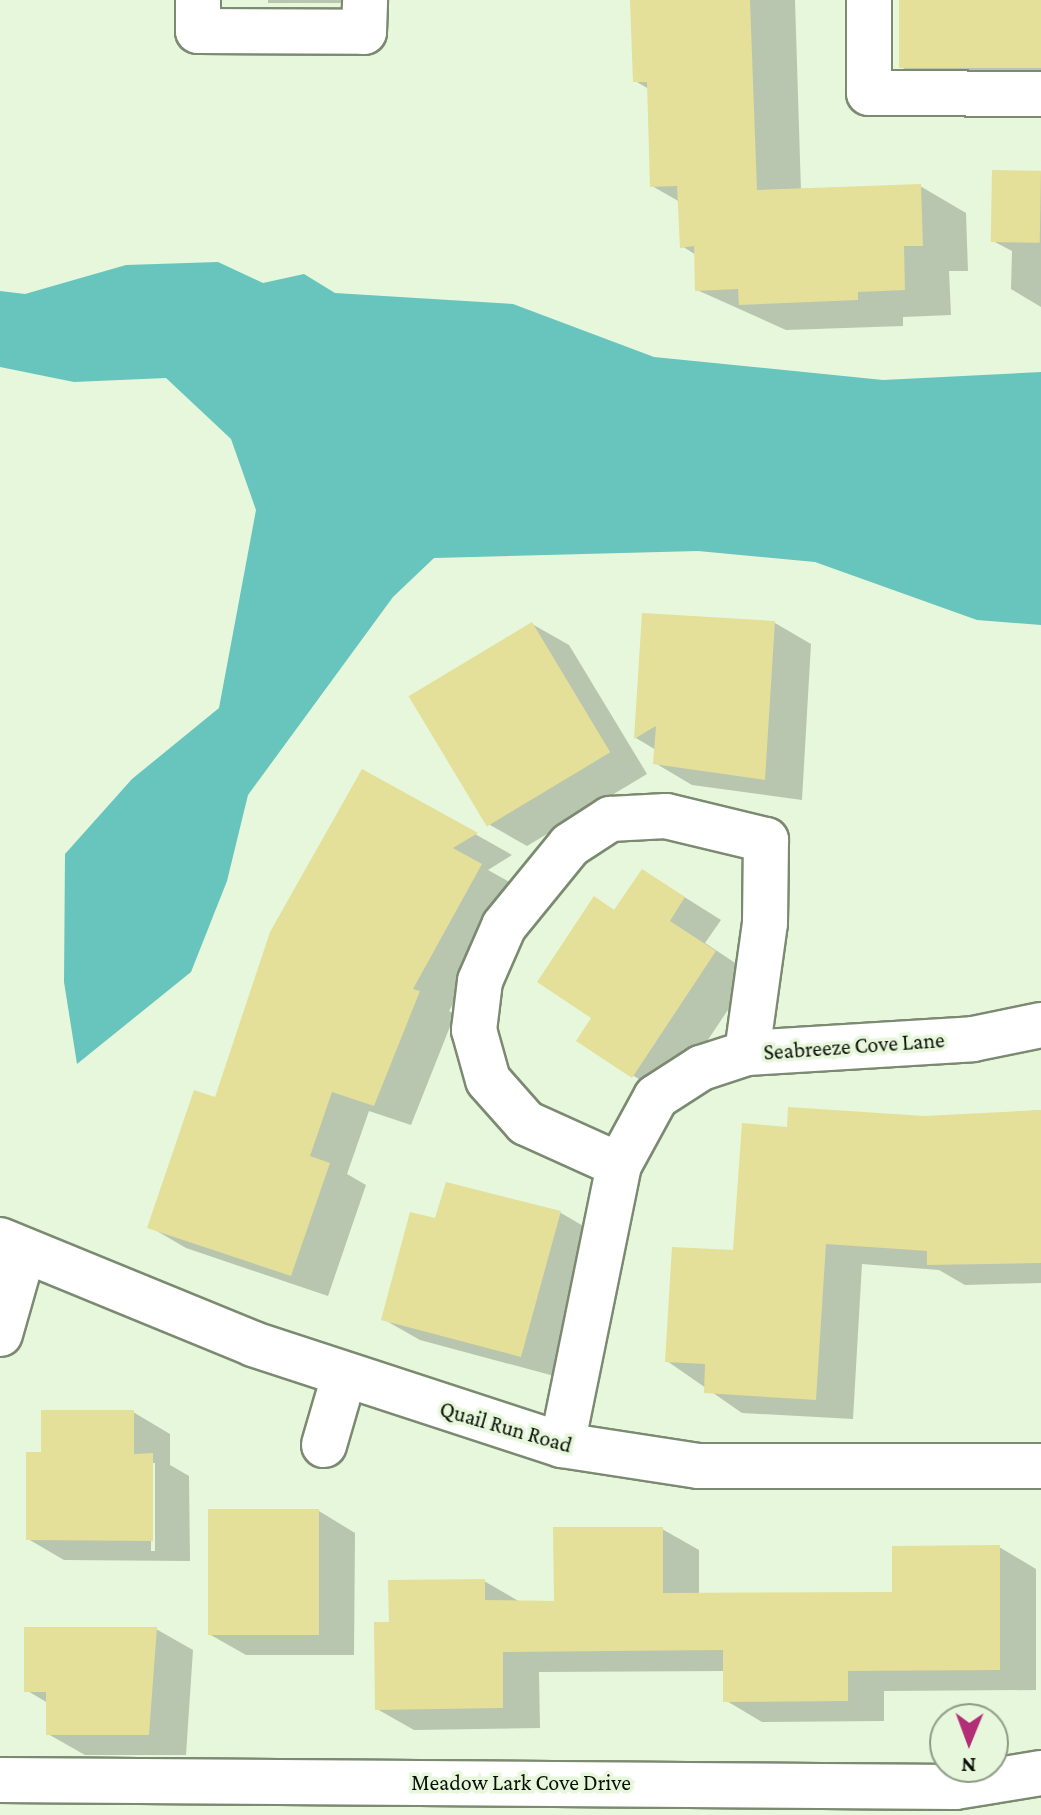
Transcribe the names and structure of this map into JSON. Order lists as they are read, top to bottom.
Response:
{
  "streets": {
    "street": ["Seabreeze Cove Lane", "Quail Run Road", "Meadow Lark Cove Drive"]
  },
  "crossings": [
    ["Seabreeze Cove Lane", "Quail Run Road"]
  ],
  "north": "bottom"
}
